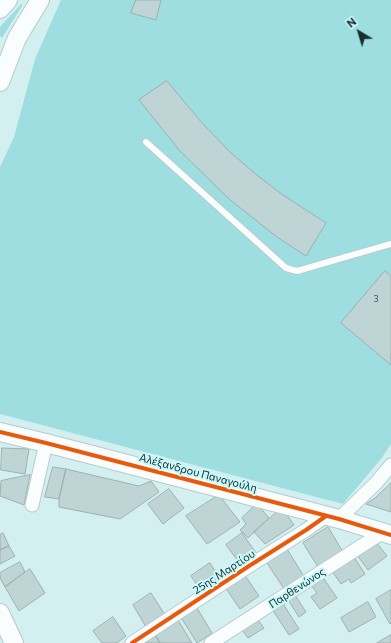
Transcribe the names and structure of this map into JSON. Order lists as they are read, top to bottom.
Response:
{
  "streets": {
    "street": ["Αλέξανδρου Παναγούλη", "25ης Μαρτίου", "Παρθενώνος"]
  },
  "crossings": [
    ["Αλέξανδρου Παναγούλη", "25ης Μαρτίου"],
    ["Αλέξανδρου Παναγούλη", "Παρθενώνος"]
  ],
  "house_numbers": ["3"],
  "north": "top left"
}
